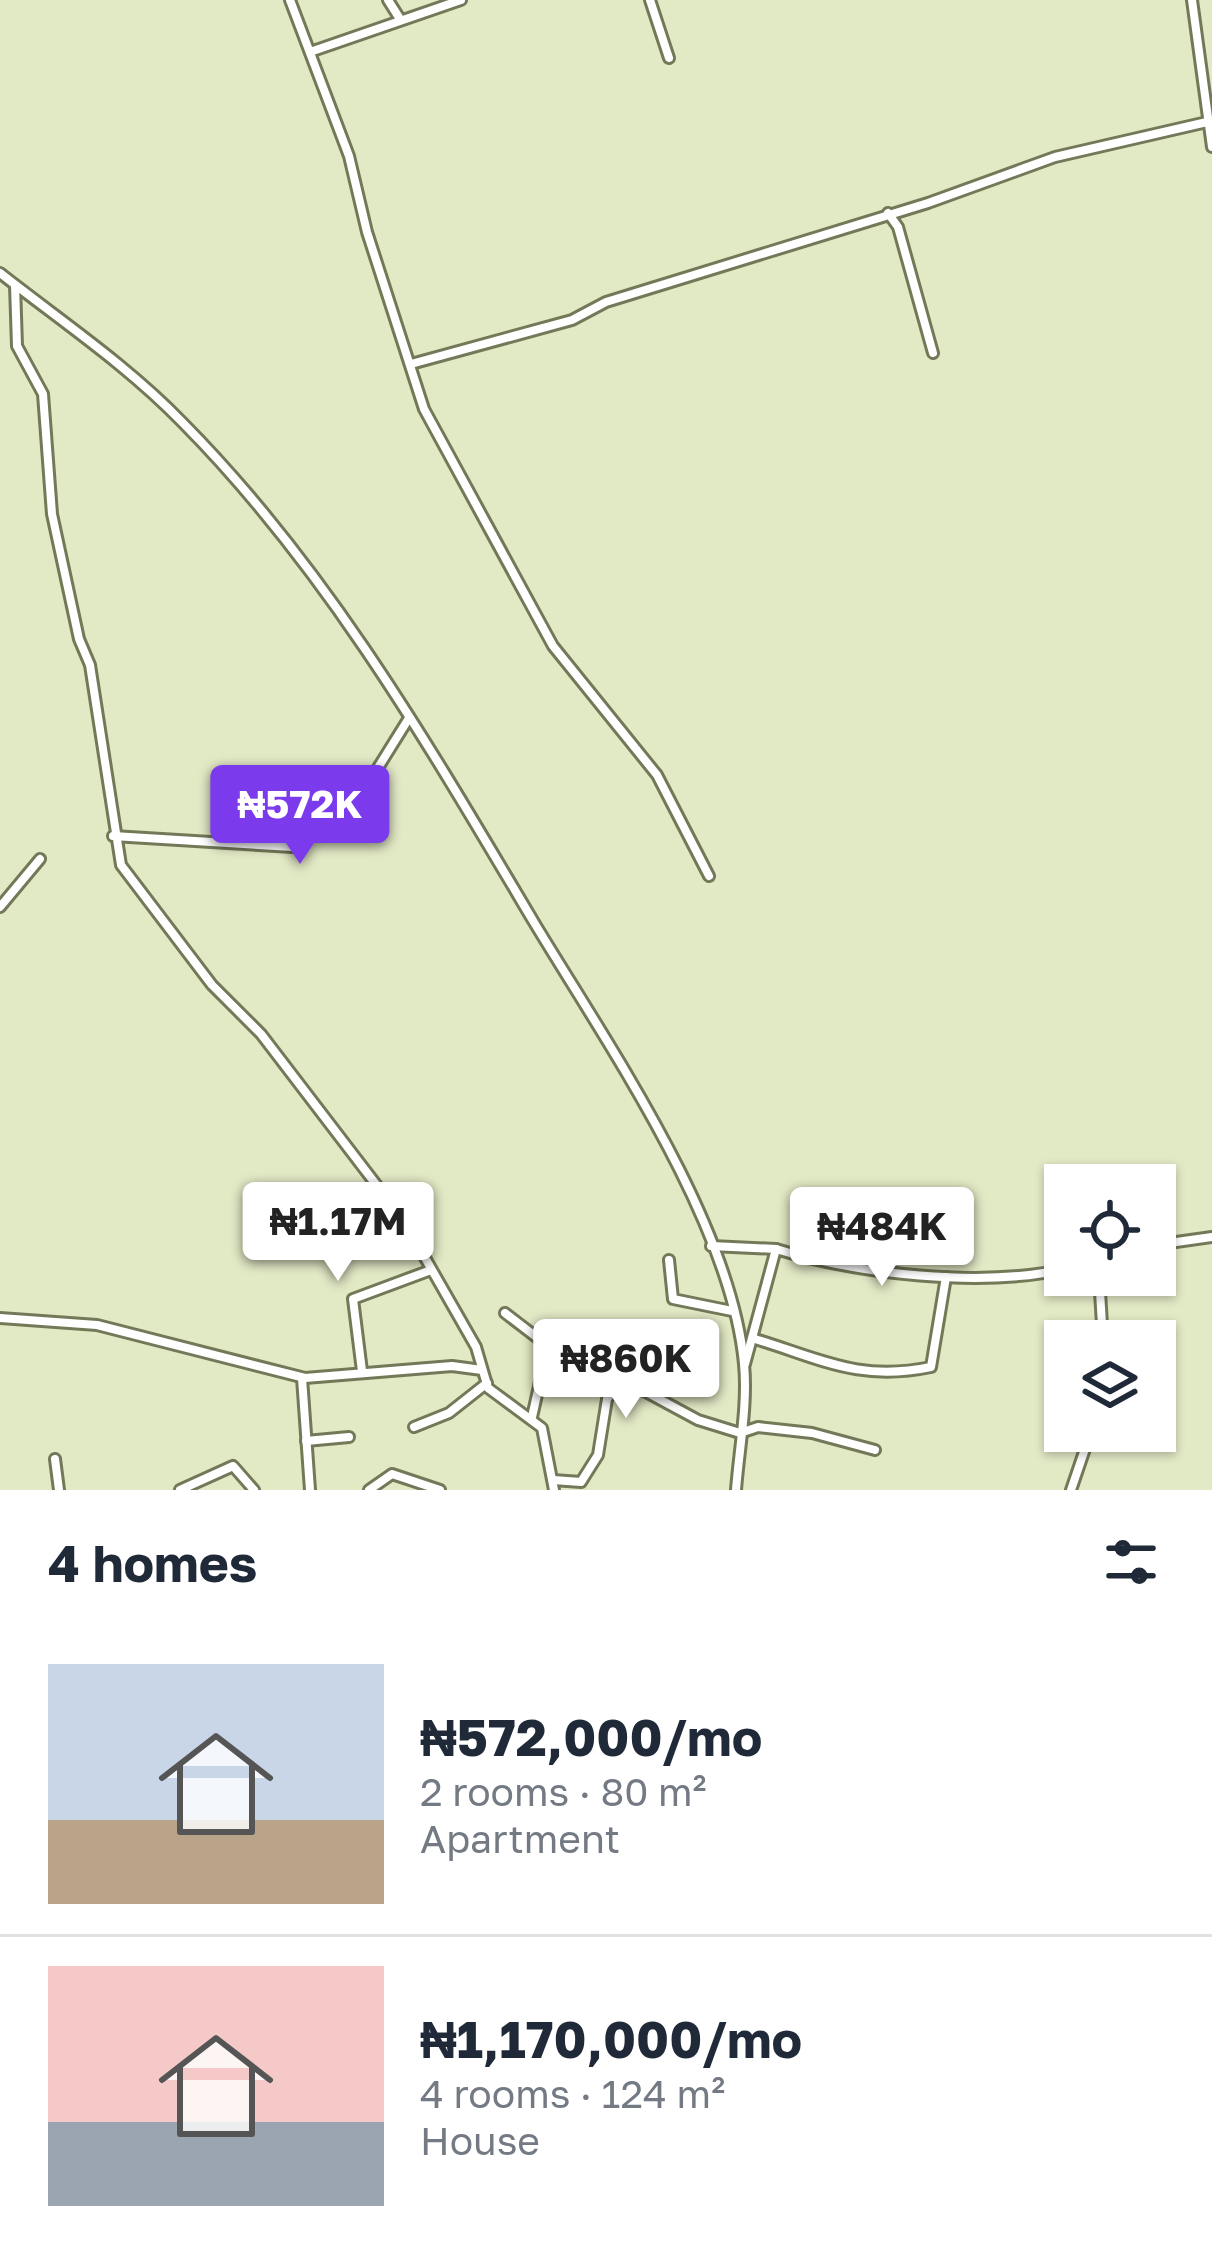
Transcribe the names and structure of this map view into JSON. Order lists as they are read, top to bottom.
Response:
{
  "page": {
    "price": [
      "₦572K",
      "₦1.17M",
      "₦484K",
      "₦860K"
    ],
    "heading": "4 homes",
    "list": [
      {
        "name": "₦572,000/mo",
        "note": "2 rooms · 80 m² · Apartment"
      },
      {
        "name": "₦1,170,000/mo",
        "note": "4 rooms · 124 m² · House"
      }
    ]
  }
}
